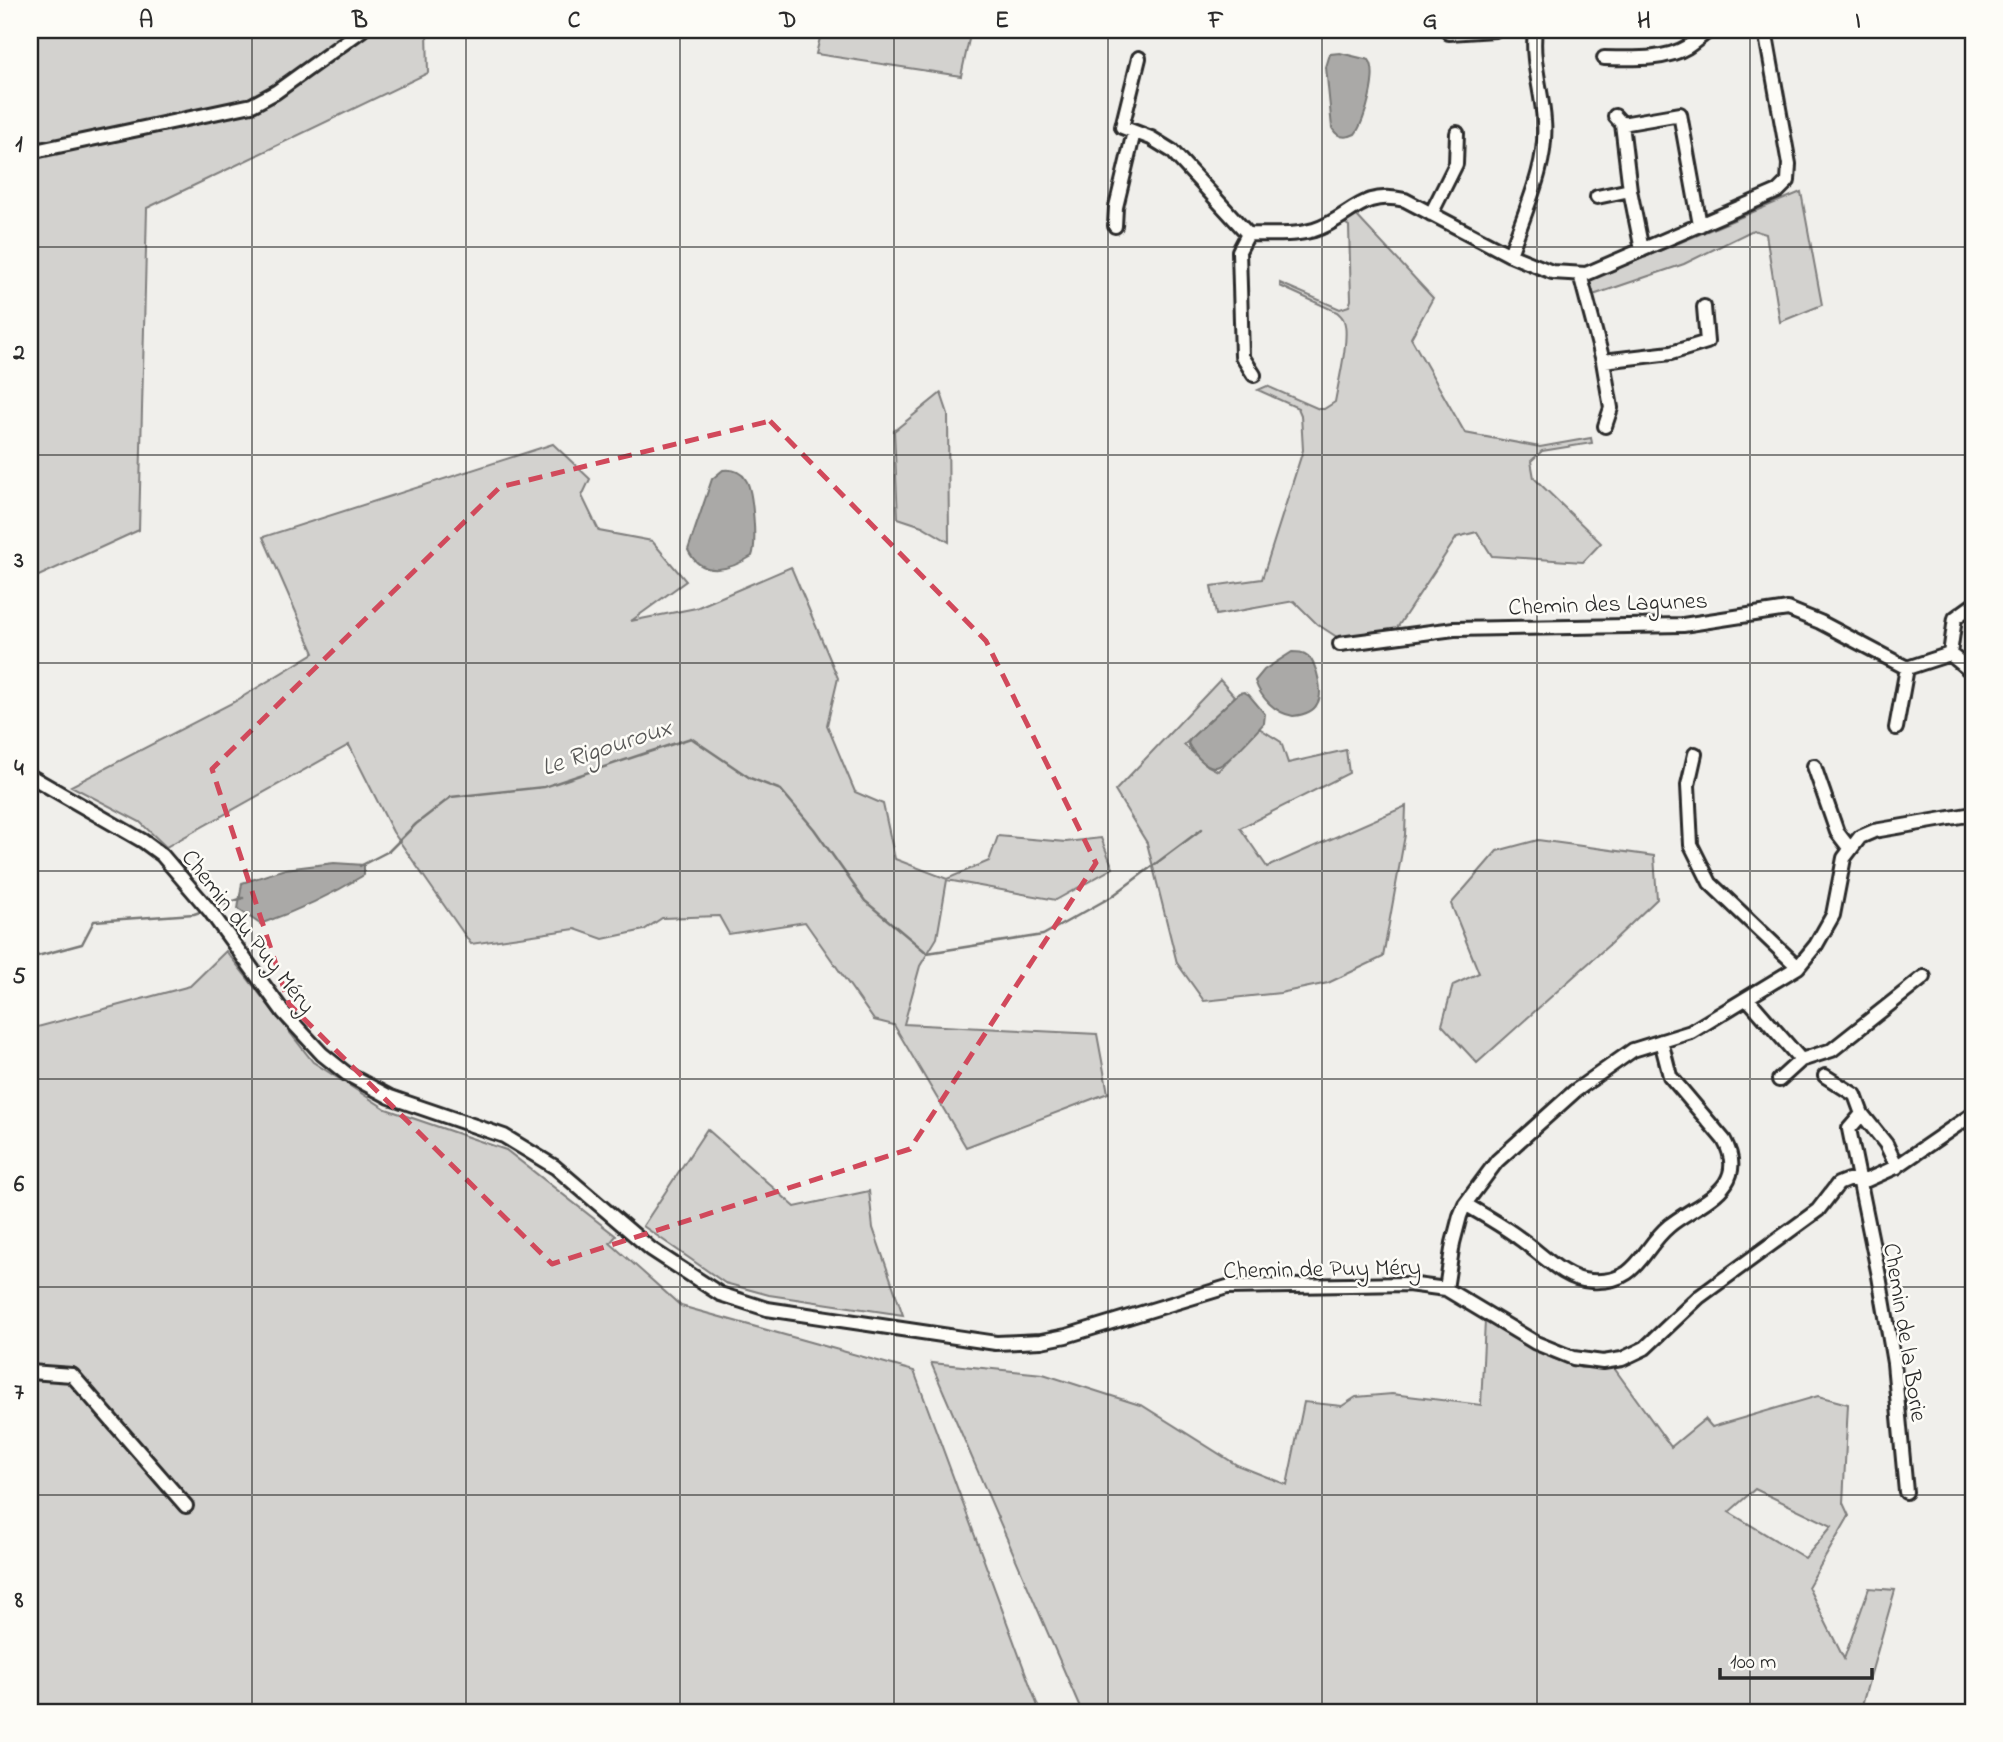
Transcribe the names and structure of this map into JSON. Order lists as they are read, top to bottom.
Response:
{
  "streets": {
    "street": [
      "Chemin des Lagunes",
      "Chemin du Puy Méry",
      "Chemin de Puy Méry",
      "Chemin de la Borie"
    ]
  },
  "crossings": [
    ["Chemin du Puy Méry", "Chemin de Puy Méry"],
    ["Chemin de Puy Méry", "Chemin de la Borie"]
  ],
  "water": ["Le Rigouroux"],
  "scale_bar": "100 m",
  "grid": {
    "columns": [
      "A",
      "B",
      "C",
      "D",
      "E",
      "F",
      "G",
      "H",
      "I"
    ],
    "rows": [
      "1",
      "2",
      "3",
      "4",
      "5",
      "6",
      "7",
      "8"
    ]
  }
}
